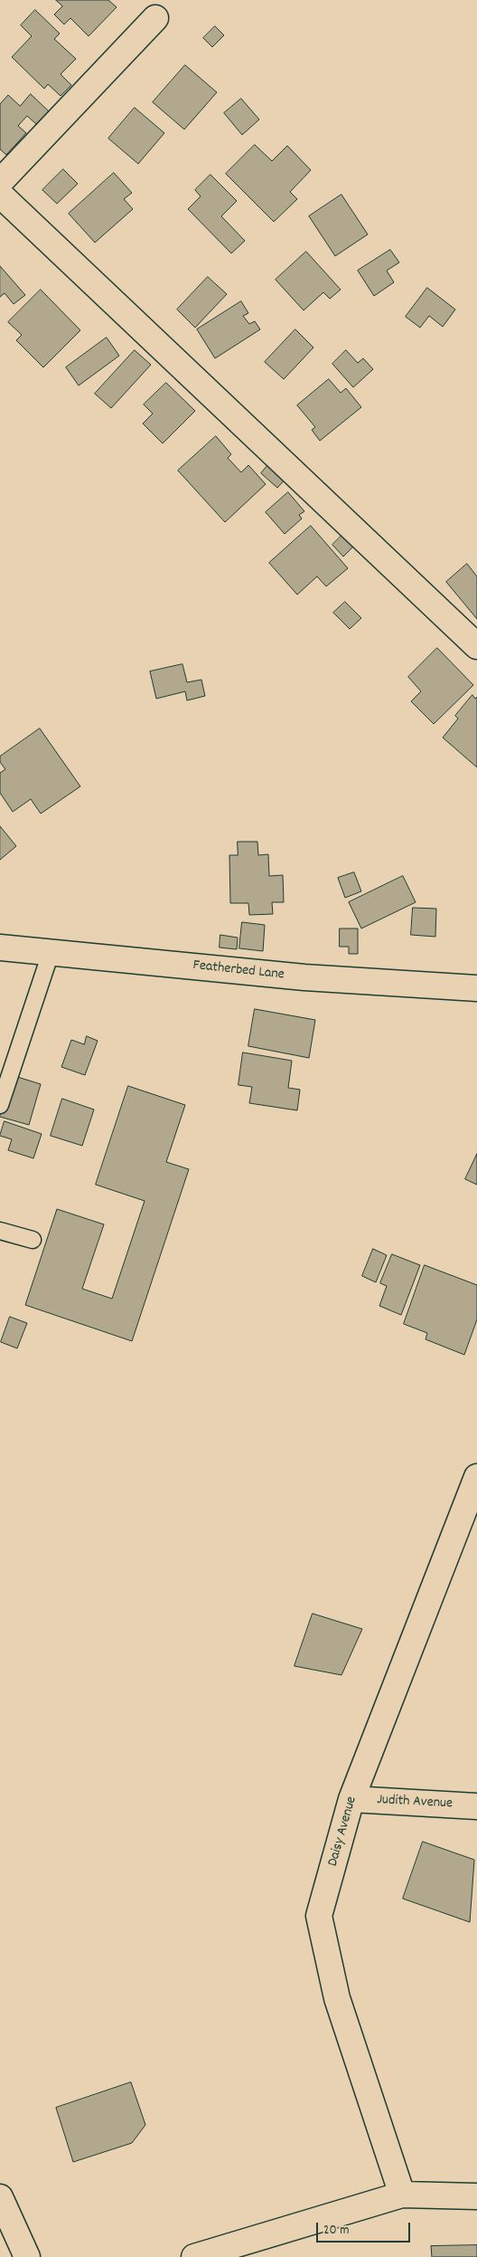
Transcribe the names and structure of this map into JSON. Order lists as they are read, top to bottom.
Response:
{
  "streets": {
    "street": ["Featherbed Lane", "Judith Avenue", "Daisy Avenue"]
  },
  "crossings": [
    ["Judith Avenue", "Daisy Avenue"]
  ],
  "scale_bar": "20 m"
}
